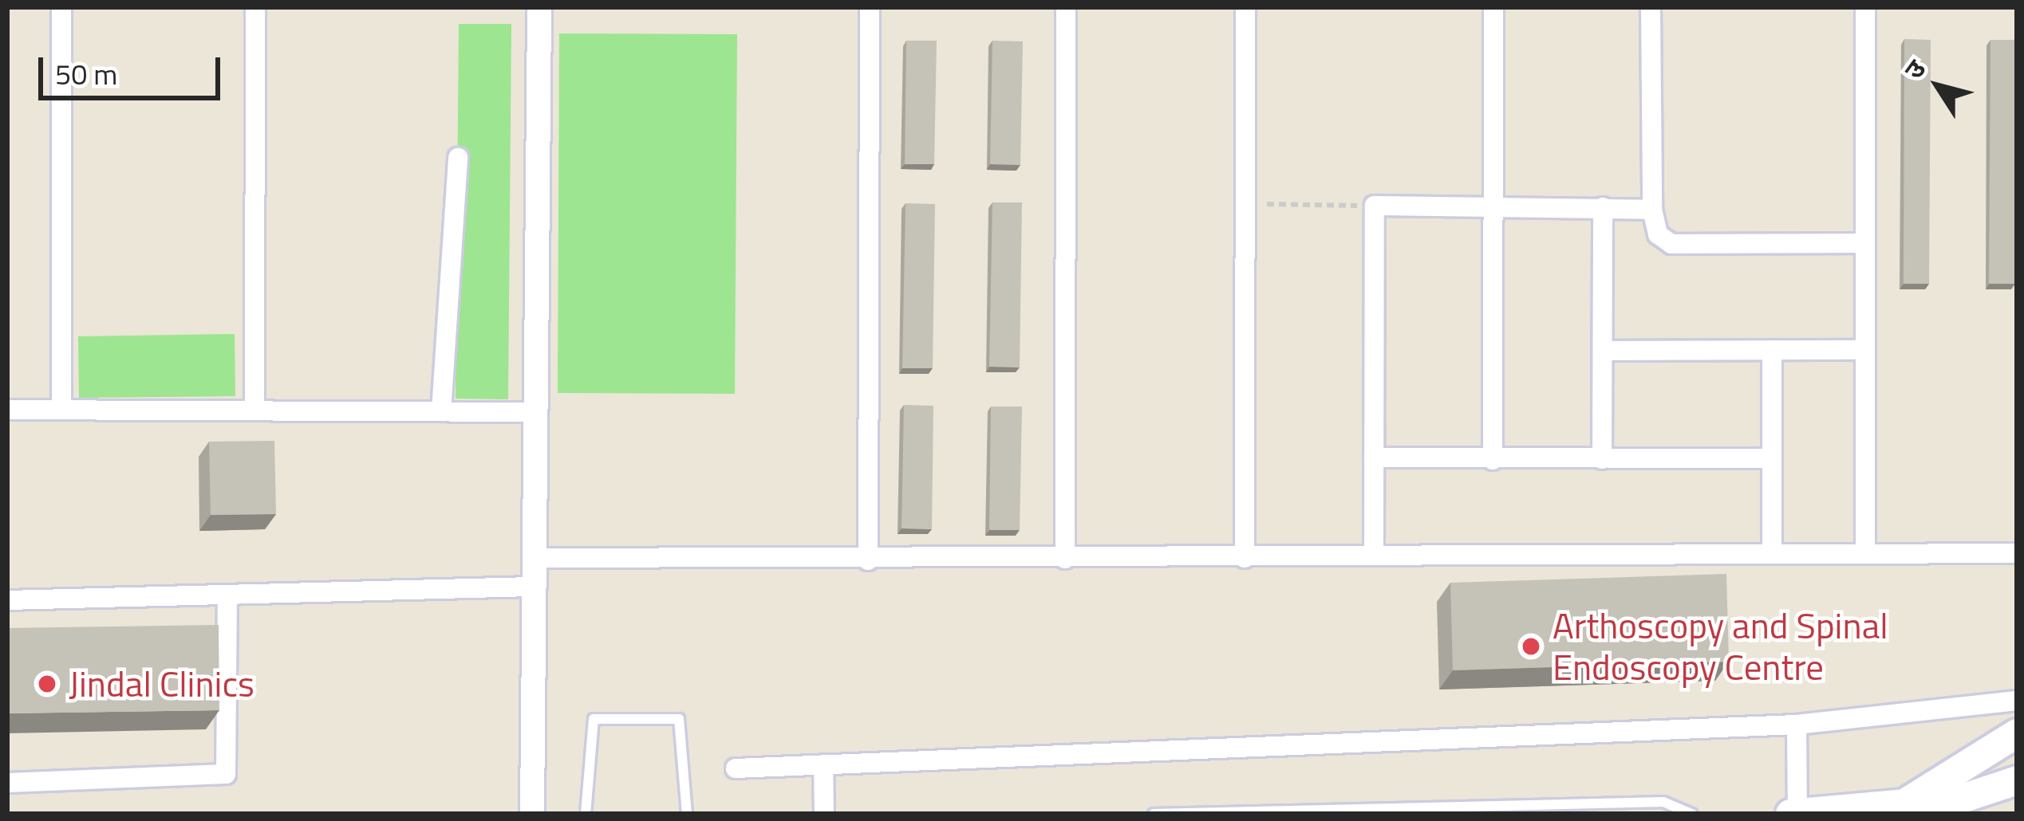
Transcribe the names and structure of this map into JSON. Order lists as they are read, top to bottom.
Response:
{
  "places": ["Arthoscopy and Spinal Endoscopy Centre", "Jindal Clinics"],
  "scale_bar": "50 m",
  "north": "top left"
}
